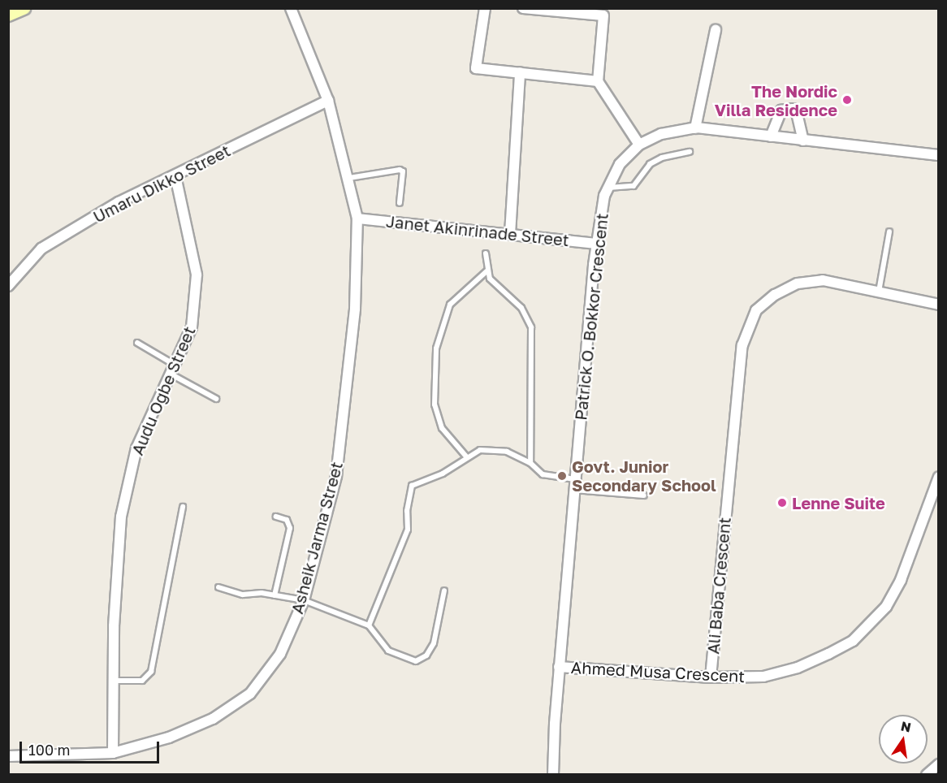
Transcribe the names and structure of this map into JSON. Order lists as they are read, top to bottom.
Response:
{
  "streets": {
    "street": [
      "Umaru Dikko Street",
      "Janet Akinrinade Street",
      "Patrick O. Bokkor Crescent",
      "Audu Ogbe Street",
      "Asheik Jarma Street",
      "Ali Baba Crescent",
      "Ahmed Musa Crescent"
    ]
  },
  "crossings": [
    ["Umaru Dikko Street", "Audu Ogbe Street"],
    ["Umaru Dikko Street", "Asheik Jarma Street"],
    ["Janet Akinrinade Street", "Patrick O. Bokkor Crescent"],
    ["Janet Akinrinade Street", "Asheik Jarma Street"],
    ["Patrick O. Bokkor Crescent", "Ahmed Musa Crescent"],
    ["Audu Ogbe Street", "Asheik Jarma Street"],
    ["Ali Baba Crescent", "Ahmed Musa Crescent"]
  ],
  "places": ["The Nordic Villa Residence", "Govt. Junior Secondary School", "Lenne Suite"],
  "scale_bar": "100 m",
  "north": "top"
}
